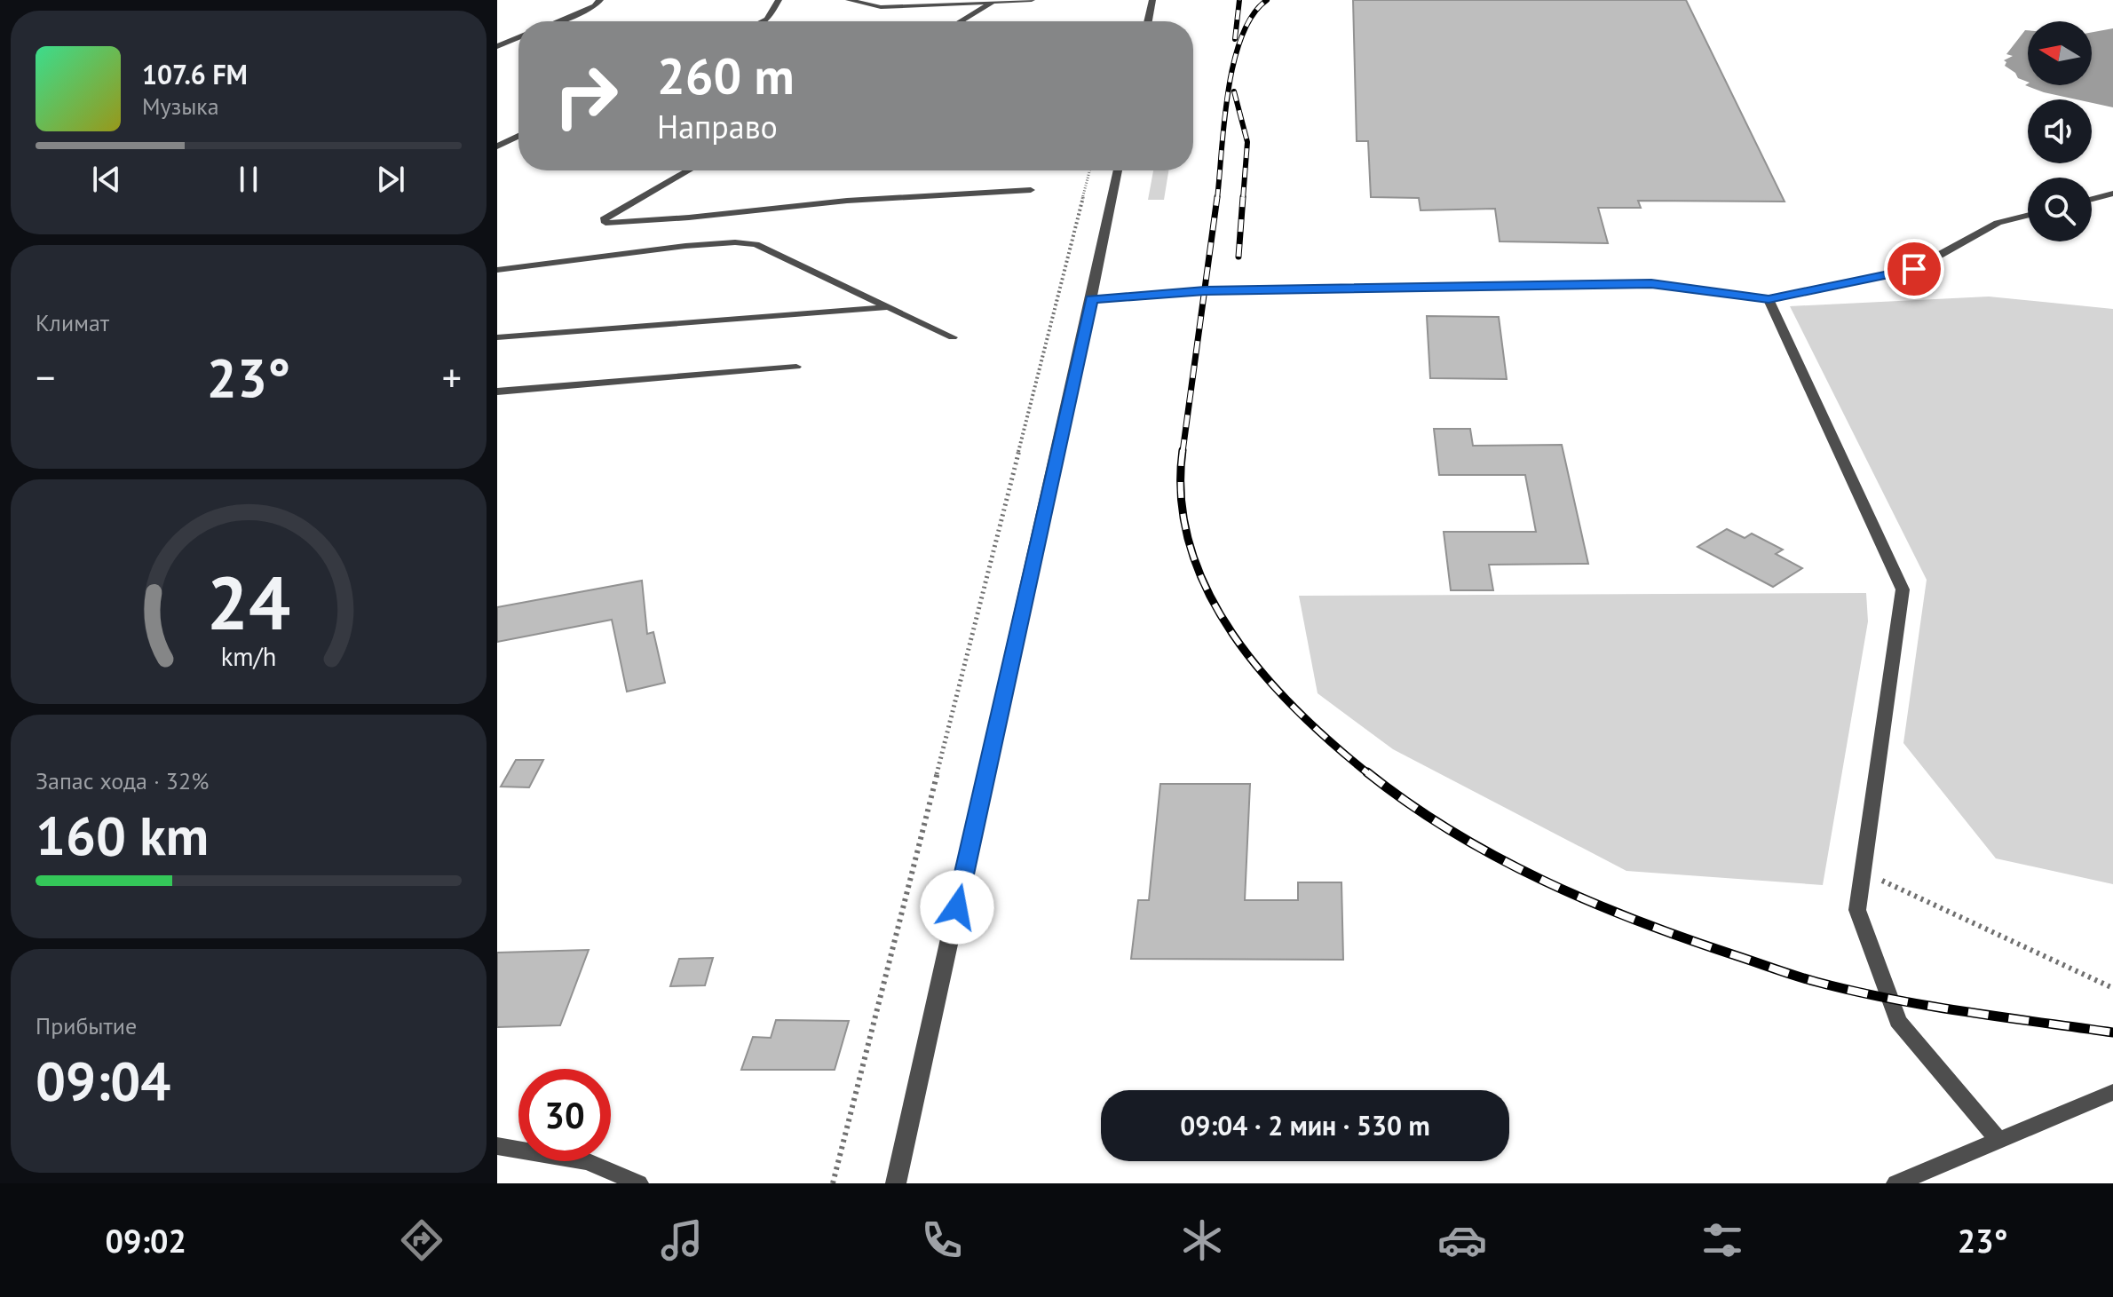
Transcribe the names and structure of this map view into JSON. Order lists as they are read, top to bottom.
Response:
{
  "north": "left",
  "page": {
    "turn": ["260 m", "Направо"],
    "song": ["107.6 FM", "Музыка"],
    "tile": [
      "Климат",
      ["Запас хода · 32%", "160 km"],
      ["Прибытие", "09:04"]
    ],
    "heat": ["−", "23°", "+"],
    "limit": "30",
    "trip": "09:04 · 2 мин · 530 m",
    "tabs": ["09:02", "23°"],
    "gauge": ["24", "km/h"]
  }
}
